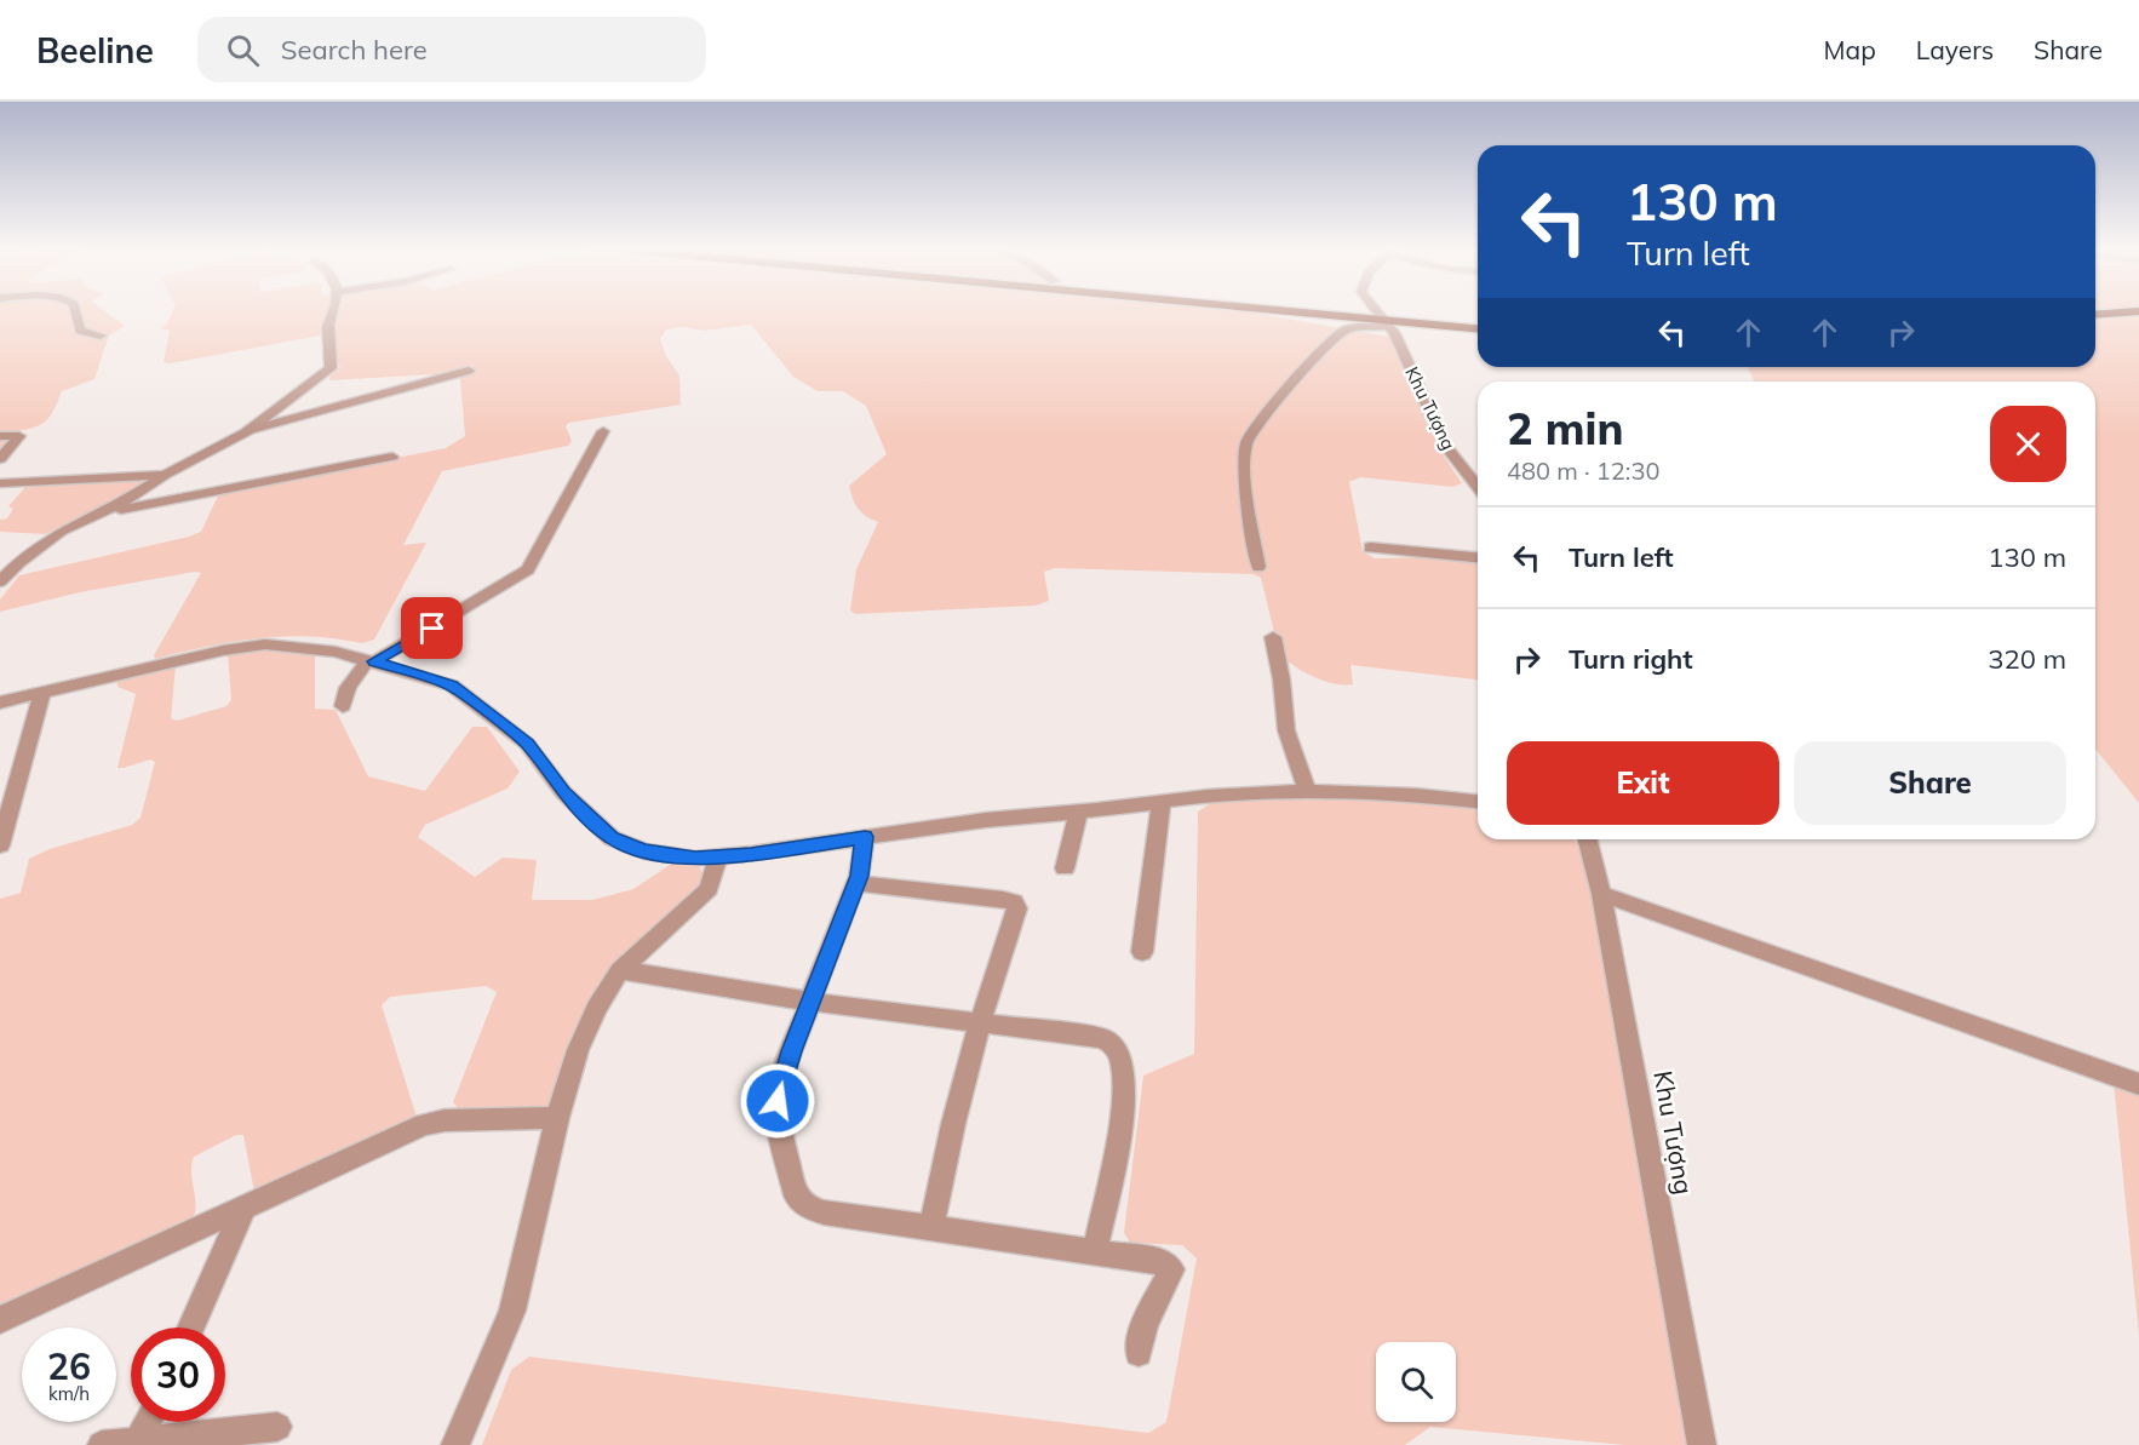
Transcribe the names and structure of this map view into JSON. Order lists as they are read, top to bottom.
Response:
{
  "streets": {
    "street": ["Khu Tượng"]
  },
  "page": {
    "header": "Beeline",
    "search": "Search here",
    "nav": ["Map", "Layers", "Share"],
    "turn": ["130 m", "Turn left"],
    "heading": ["2 min", "480 m · 12:30"],
    "list": [
      {
        "name": "Turn left",
        "value": "130 m"
      },
      {
        "name": "Turn right",
        "value": "320 m"
      }
    ],
    "buttons": ["Exit", "Share"],
    "speed": "26 km/h",
    "limit": "30"
  }
}
